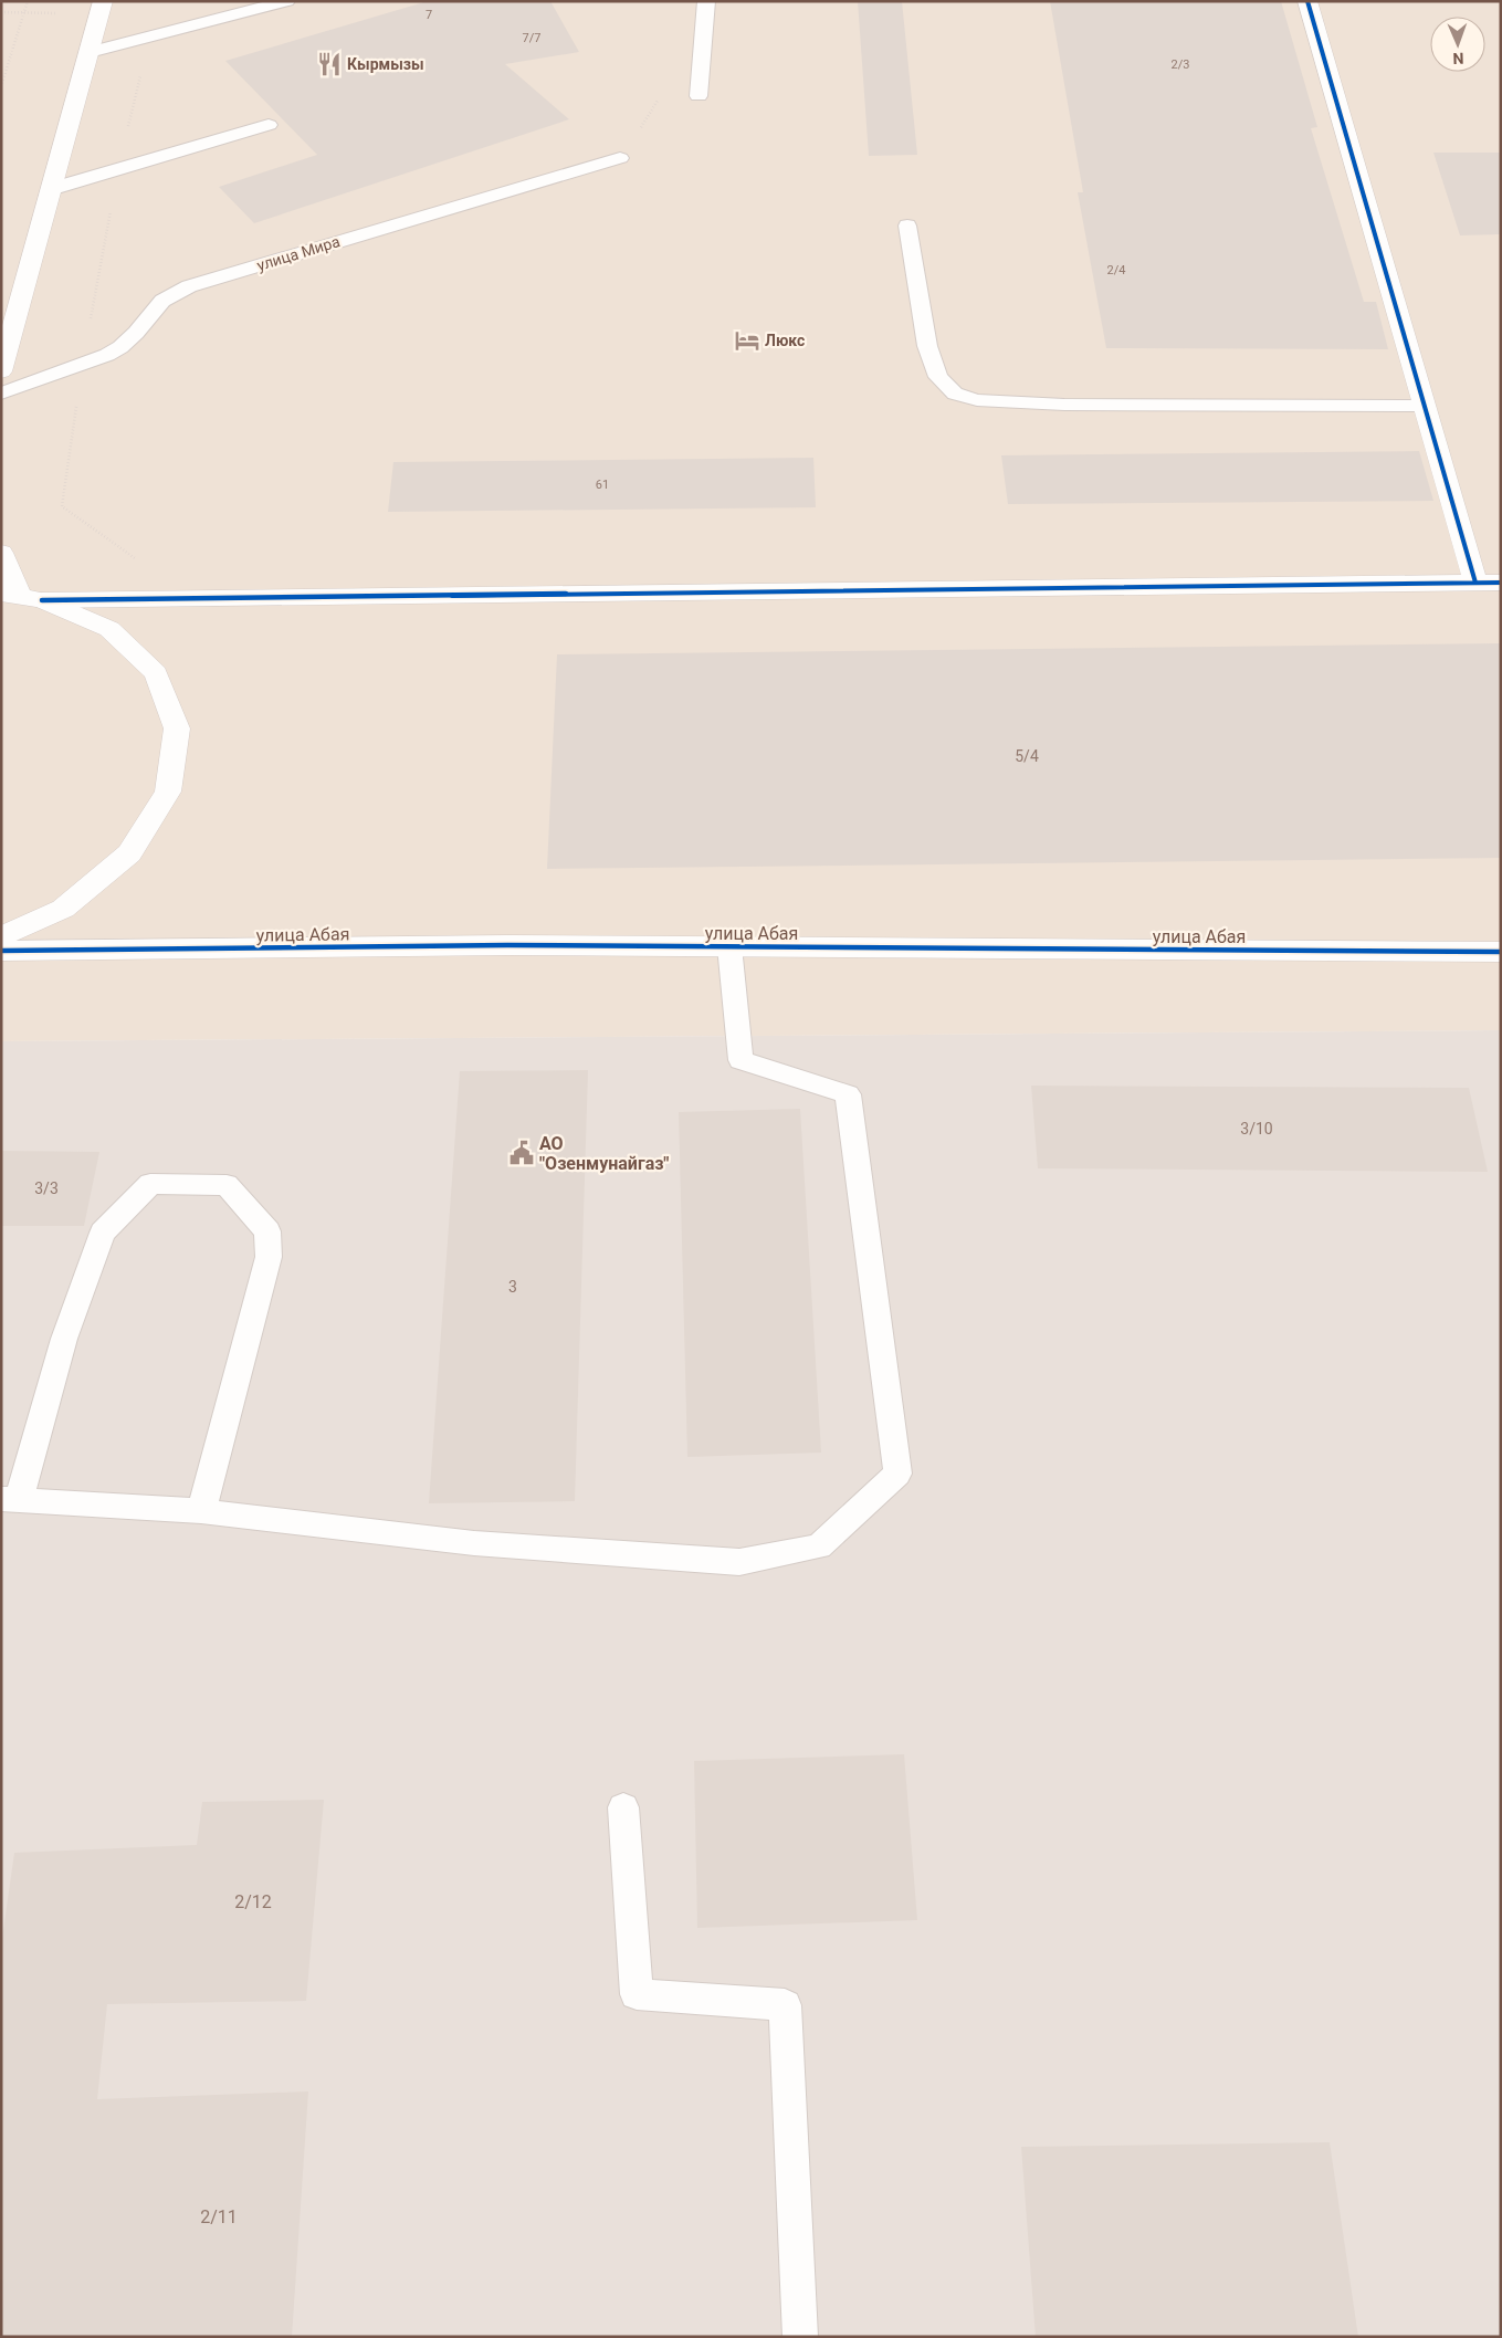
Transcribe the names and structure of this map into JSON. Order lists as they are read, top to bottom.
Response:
{
  "streets": {
    "street": ["улица Абая"],
    "lane": ["улица Мира"]
  },
  "places": {
    "restaurant": ["Кырмызы"],
    "hotel": ["Люкс"],
    "public building": ["АО \"Озенмунайгаз\""]
  },
  "house_numbers": [
    "7",
    "7/7",
    "2/3",
    "2/4",
    "61",
    "5/4",
    "3/10",
    "3/3",
    "3",
    "2/12",
    "2/11"
  ],
  "north": "bottom"
}
